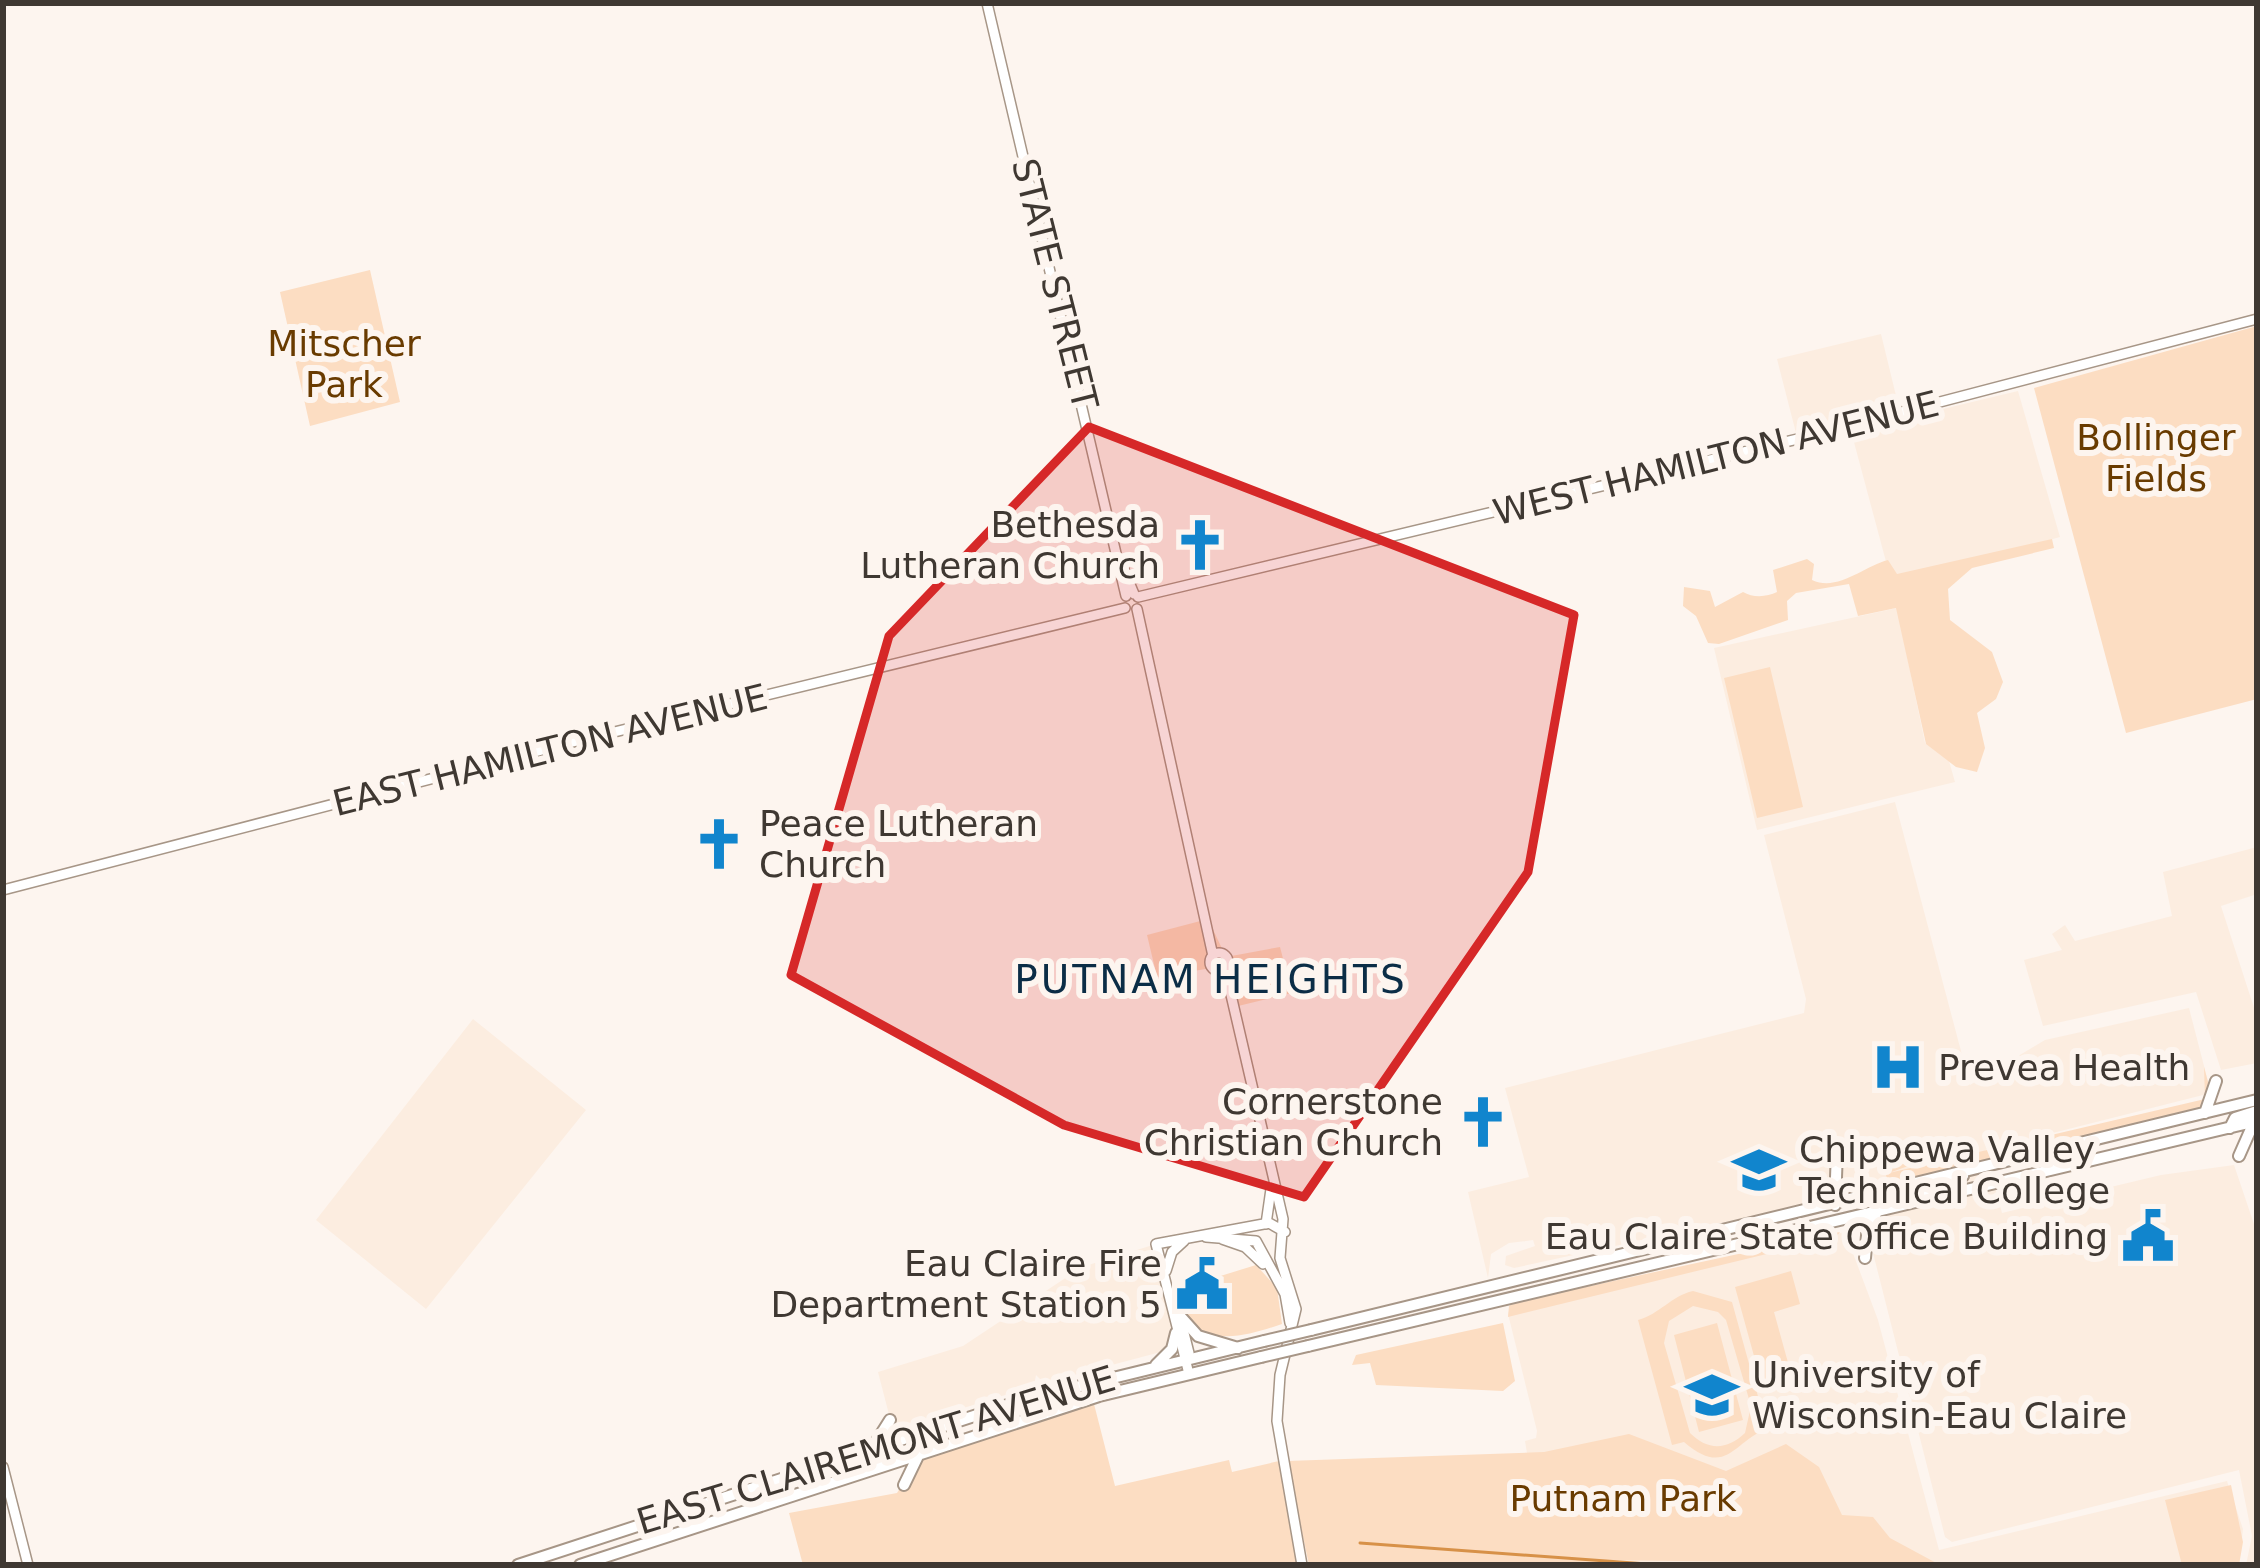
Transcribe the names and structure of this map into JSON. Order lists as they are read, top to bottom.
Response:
{
  "streets": {
    "main road": ["EAST CLAIREMONT AVENUE"],
    "street": ["STATE STREET", "WEST HAMILTON AVENUE", "EAST HAMILTON AVENUE"]
  },
  "crossings": [
    ["STATE STREET", "WEST HAMILTON AVENUE"],
    ["STATE STREET", "EAST HAMILTON AVENUE"],
    ["WEST HAMILTON AVENUE", "EAST HAMILTON AVENUE"]
  ],
  "districts": ["PUTNAM HEIGHTS"],
  "parks": ["Mitscher Park", "Bollinger Fields", "Putnam Park"],
  "places": {
    "church": ["Bethesda Lutheran Church", "Peace Lutheran Church", "Cornerstone Christian Church"],
    "hospital": ["Prevea Health"],
    "school or university": ["Chippewa Valley Technical College", "University of Wisconsin-Eau Claire"],
    "public building": ["Eau Claire State Office Building", "Eau Claire Fire Department Station 5"]
  }
}
